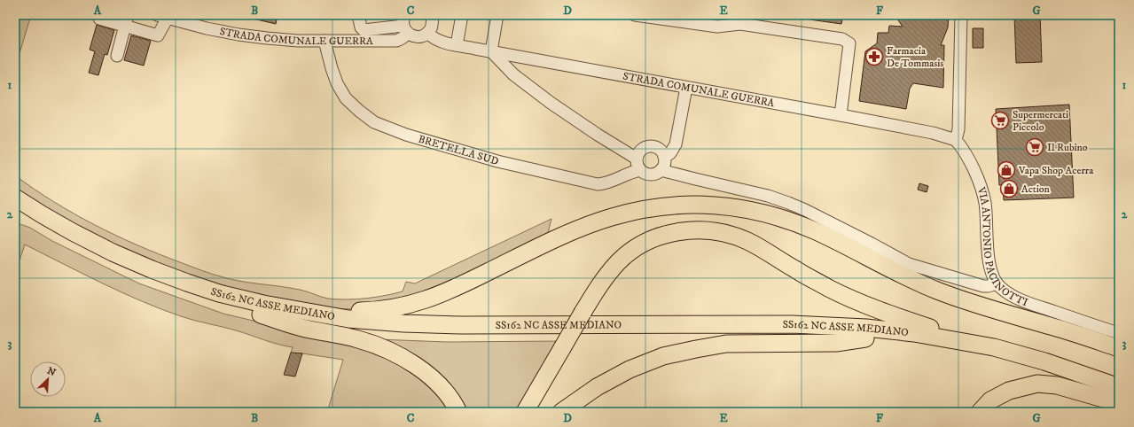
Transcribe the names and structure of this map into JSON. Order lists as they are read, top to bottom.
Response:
{
  "streets": {
    "highway": ["SS162 NC ASSE MEDIANO"],
    "street": ["STRADA COMUNALE GUERRA", "BRETELLA SUD", "VIA ANTONIO PACINOTTI"]
  },
  "crossings": [
    ["STRADA COMUNALE GUERRA", "BRETELLA SUD"],
    ["STRADA COMUNALE GUERRA", "VIA ANTONIO PACINOTTI"]
  ],
  "places": {
    "pharmacy": ["Farmacia De Tommasis"],
    "supermarket": ["Supermercati Piccolo", "Il Rubino"],
    "shop": ["Vapa Shop Acerra", "Action"]
  },
  "north": "top right",
  "grid": {
    "columns": [
      "A",
      "B",
      "C",
      "D",
      "E",
      "F",
      "G"
    ],
    "rows": ["1", "2", "3"]
  }
}
